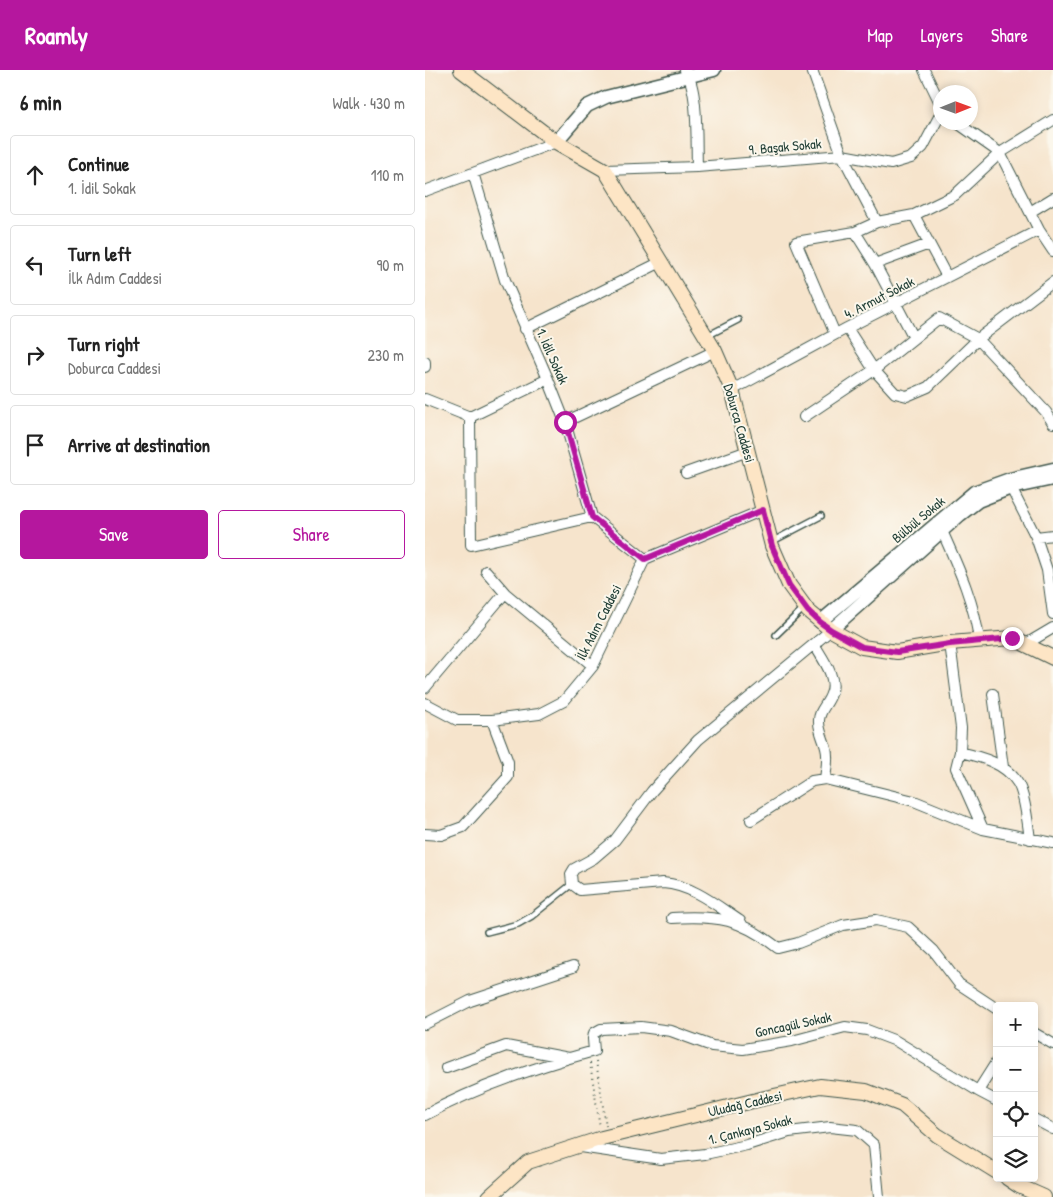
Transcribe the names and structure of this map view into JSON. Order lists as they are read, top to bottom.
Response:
{
  "streets": {
    "main road": ["Doburca Caddesi", "Uludağ Caddesi"],
    "street": [
      "9. Başak Sokak",
      "4. Armut Sokak",
      "1. İdil Sokak",
      "Bülbül Sokak",
      "İlk Adım Caddesi",
      "Goncagül Sokak",
      "1. Çankaya Sokak"
    ]
  },
  "crossings": [
    ["9. Başak Sokak", "Doburca Caddesi"],
    ["4. Armut Sokak", "Doburca Caddesi"],
    ["Doburca Caddesi", "Bülbül Sokak"],
    ["Uludağ Caddesi", "1. Çankaya Sokak"]
  ],
  "north": "right",
  "page": {
    "header": "Roamly",
    "nav": ["Map", "Layers", "Share"],
    "heading": ["6 min", "Walk · 430 m"],
    "list": [
      ["Continue", "1. İdil Sokak", "110 m"],
      ["Turn left", "İlk Adım Caddesi", "90 m"],
      ["Turn right", "Doburca Caddesi", "230 m"],
      "Arrive at destination"
    ],
    "buttons": ["Save", "Share"],
    "map_buttons": ["+", "−"]
  }
}
